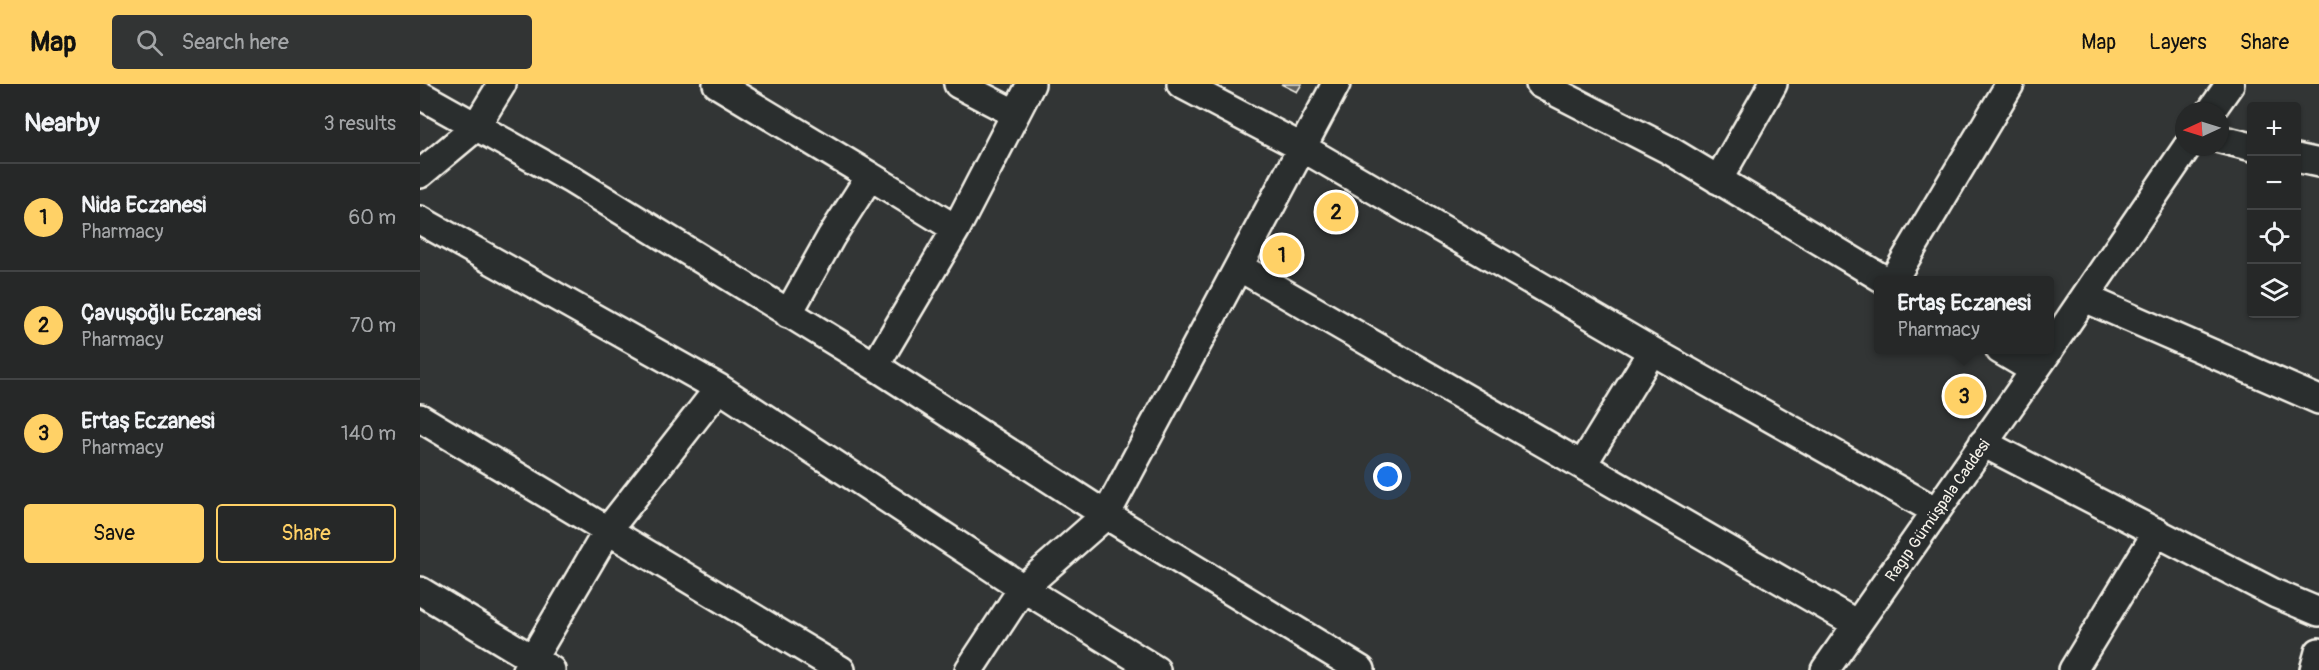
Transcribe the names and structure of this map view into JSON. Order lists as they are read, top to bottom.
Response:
{
  "streets": {
    "street": ["Ragıp Gümüşpala Caddesi"]
  },
  "north": "left",
  "page": {
    "header": "Map",
    "search": "Search here",
    "nav": ["Map", "Layers", "Share"],
    "heading": ["Nearby", "3 results"],
    "map_buttons": ["+", "−"],
    "list": [
      {
        "mark": "1",
        "name": "Nida Eczanesi",
        "note": "Pharmacy",
        "value": "60 m"
      },
      {
        "mark": "2",
        "name": "Çavuşoğlu Eczanesi",
        "note": "Pharmacy",
        "value": "70 m"
      },
      {
        "mark": "3",
        "name": "Ertaş Eczanesi",
        "note": "Pharmacy",
        "value": "140 m"
      }
    ],
    "pins": ["2", "1", "3"],
    "popup": ["Ertaş Eczanesi", "Pharmacy"],
    "buttons": ["Save", "Share"]
  }
}
